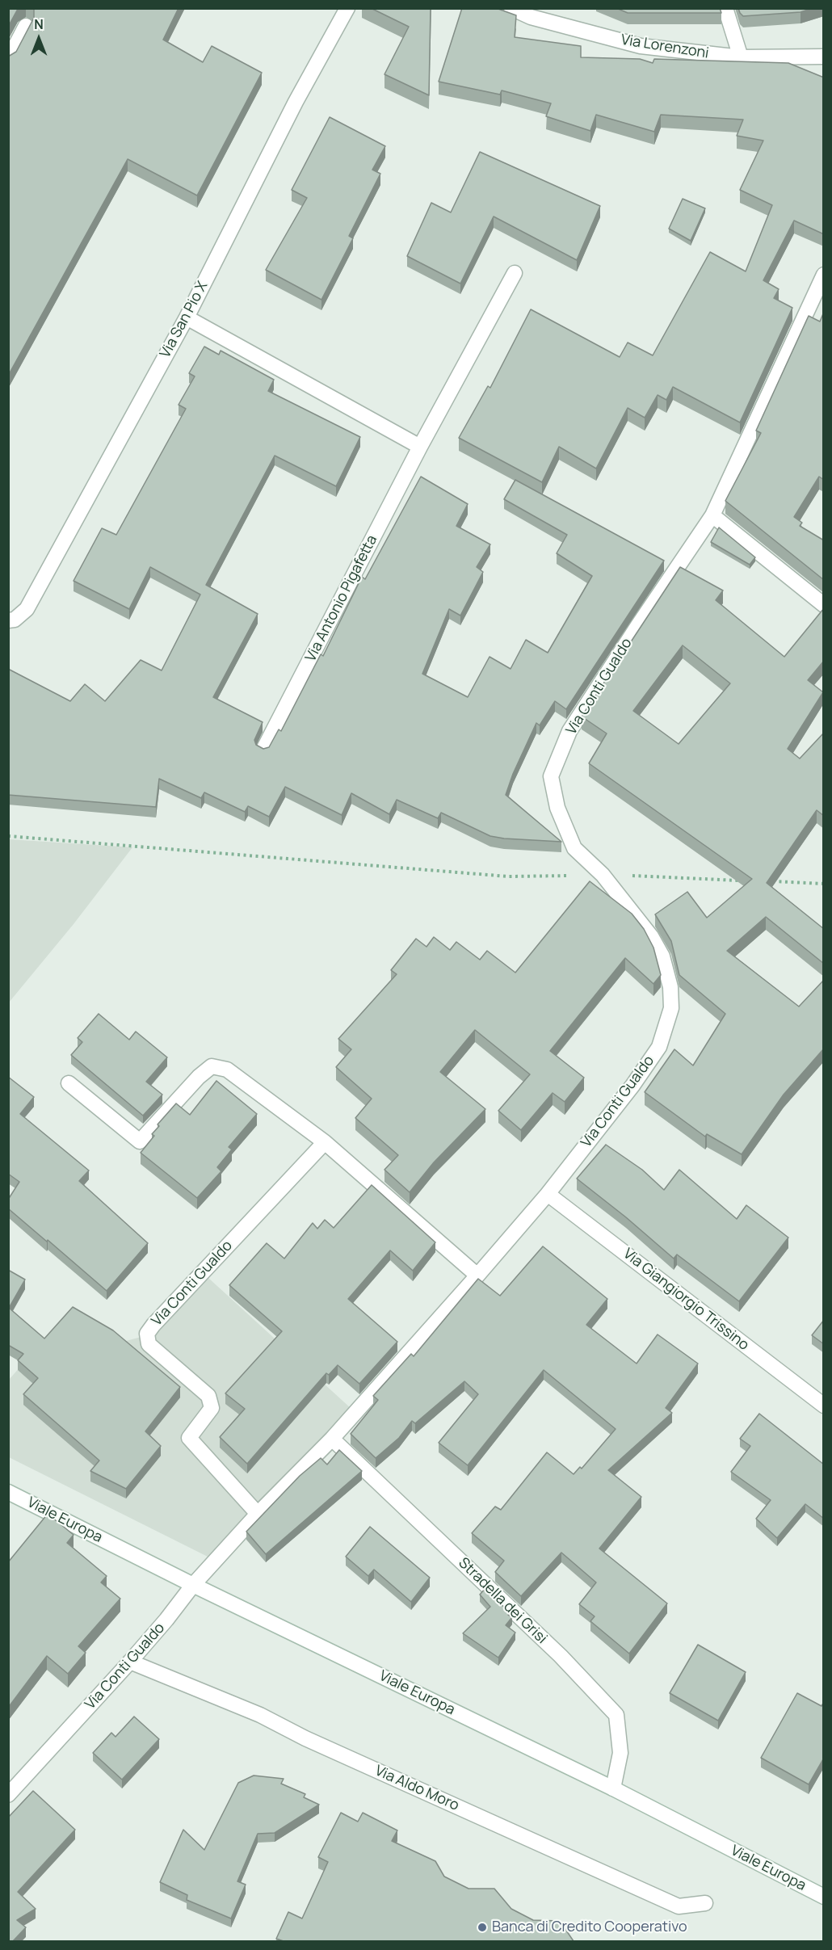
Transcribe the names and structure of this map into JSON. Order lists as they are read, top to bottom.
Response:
{
  "streets": {
    "street": [
      "Via Lorenzoni",
      "Via San Pio X",
      "Via Antonio Pigafetta",
      "Via Conti Gualdo",
      "Via Giangiorgio Trissino",
      "Viale Europa",
      "Stradella dei Grisi",
      "Via Aldo Moro"
    ]
  },
  "crossings": [
    ["Via Conti Gualdo", "Via Giangiorgio Trissino"],
    ["Via Conti Gualdo", "Viale Europa"],
    ["Via Conti Gualdo", "Stradella dei Grisi"],
    ["Via Conti Gualdo", "Via Aldo Moro"],
    ["Viale Europa", "Stradella dei Grisi"]
  ],
  "places": ["Banca di Credito Cooperativo"],
  "north": "top"
}
